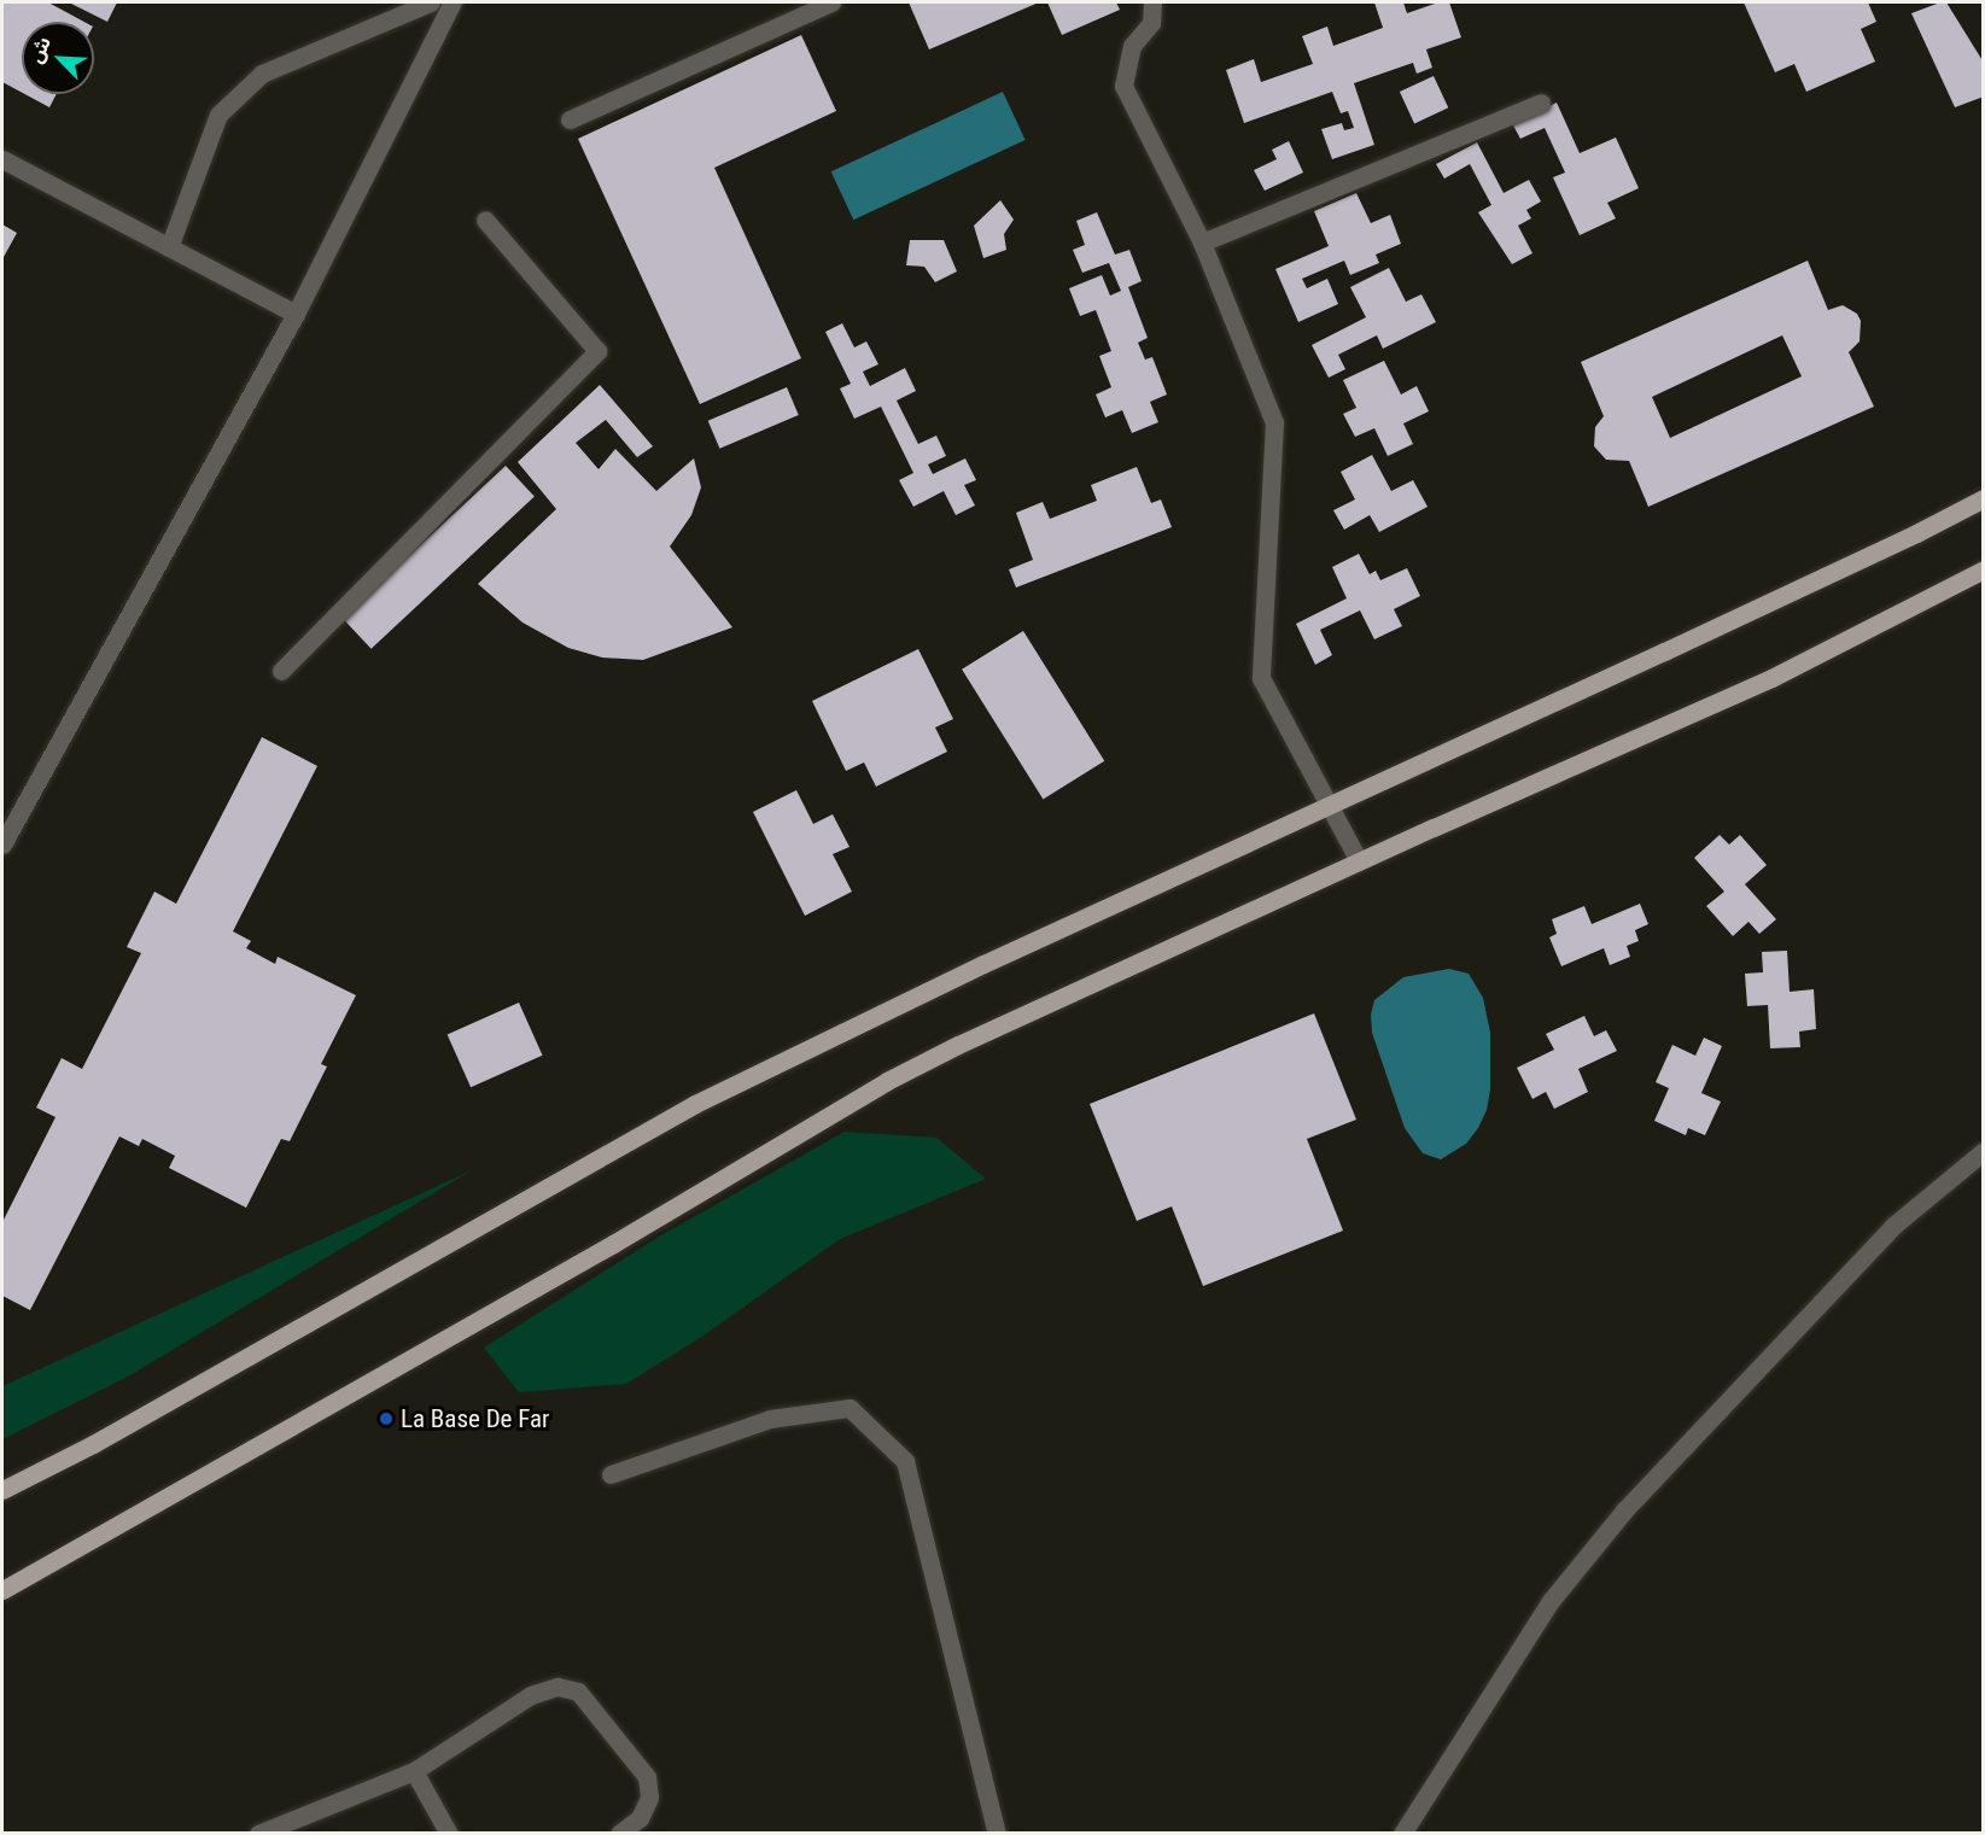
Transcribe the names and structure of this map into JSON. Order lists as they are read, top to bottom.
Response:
{
  "places": ["La Base De Far"],
  "north": "top left"
}
